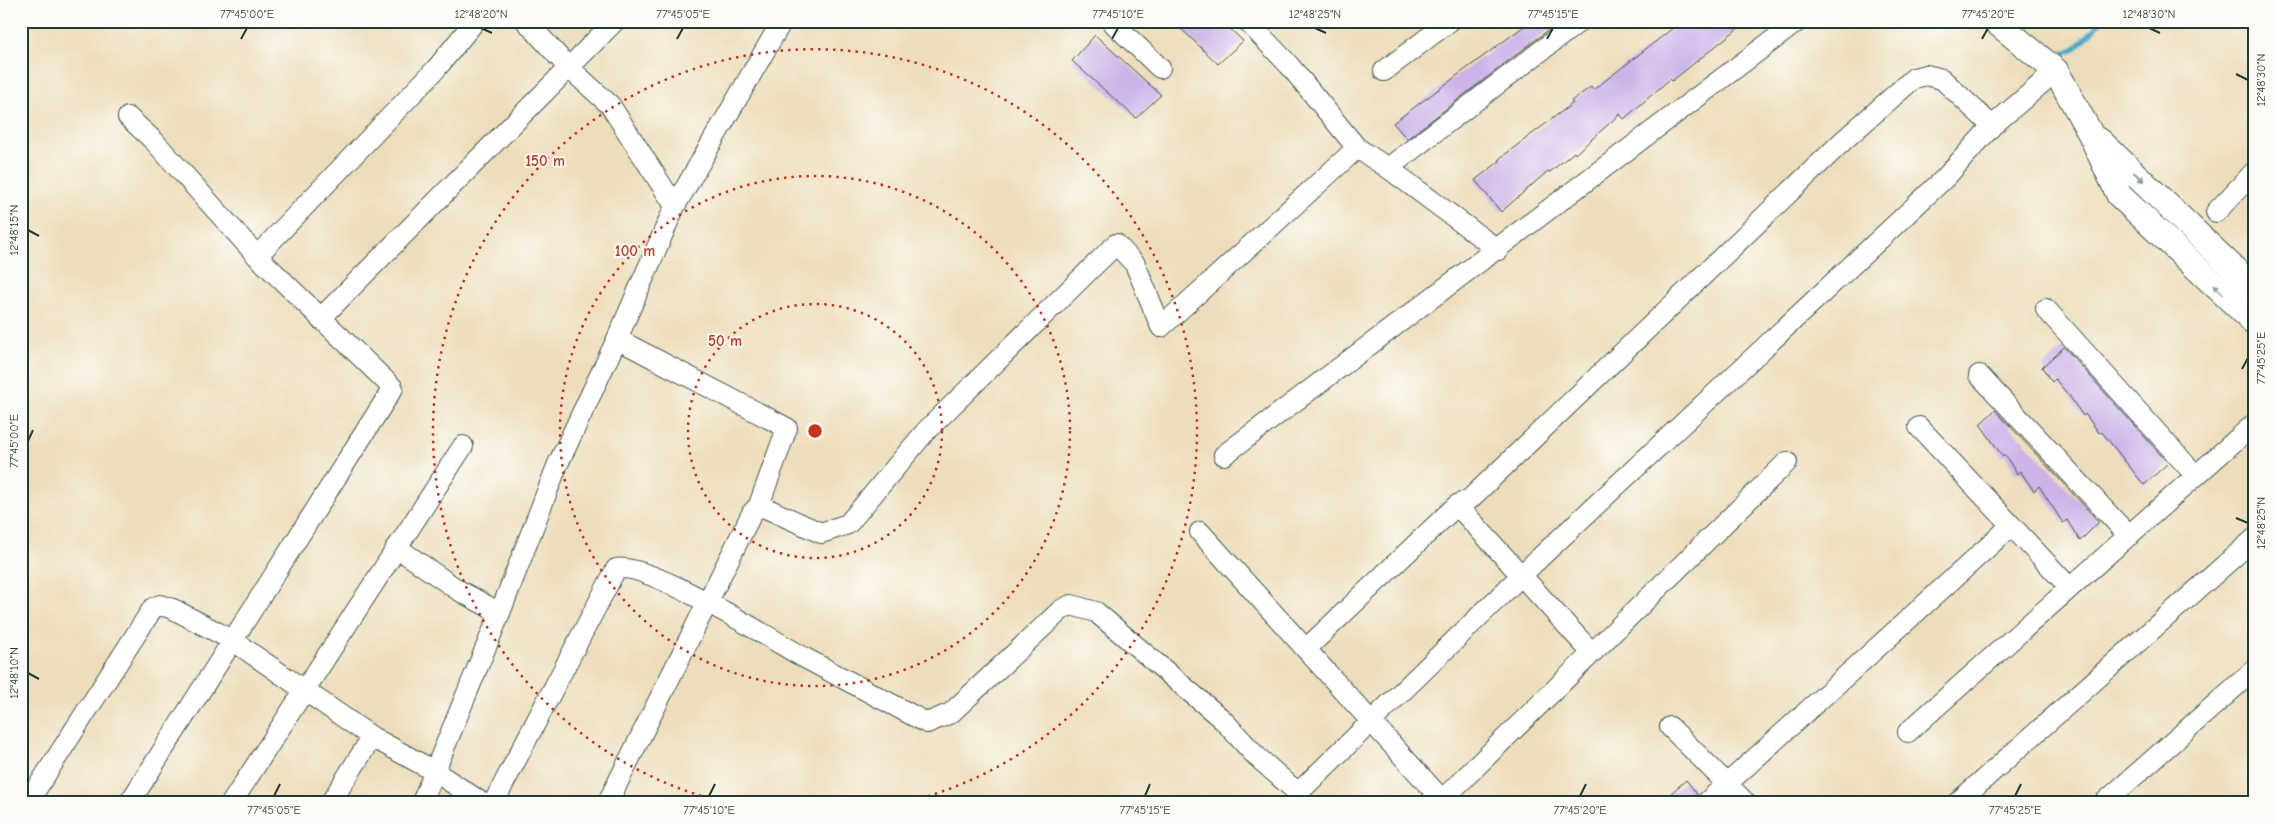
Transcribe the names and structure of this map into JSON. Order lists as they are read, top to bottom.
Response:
{
  "coordinates": [
    "77°45'00\"E",
    "12°48'20\"N",
    "77°45'05\"E",
    "77°45'10\"E",
    "12°48'25\"N",
    "77°45'15\"E",
    "77°45'20\"E",
    "12°48'30\"N",
    "12°48'15\"N",
    "77°45'25\"E",
    "12°48'10\"N"
  ],
  "rings": ["150 m", "100 m", "50 m"]
}
